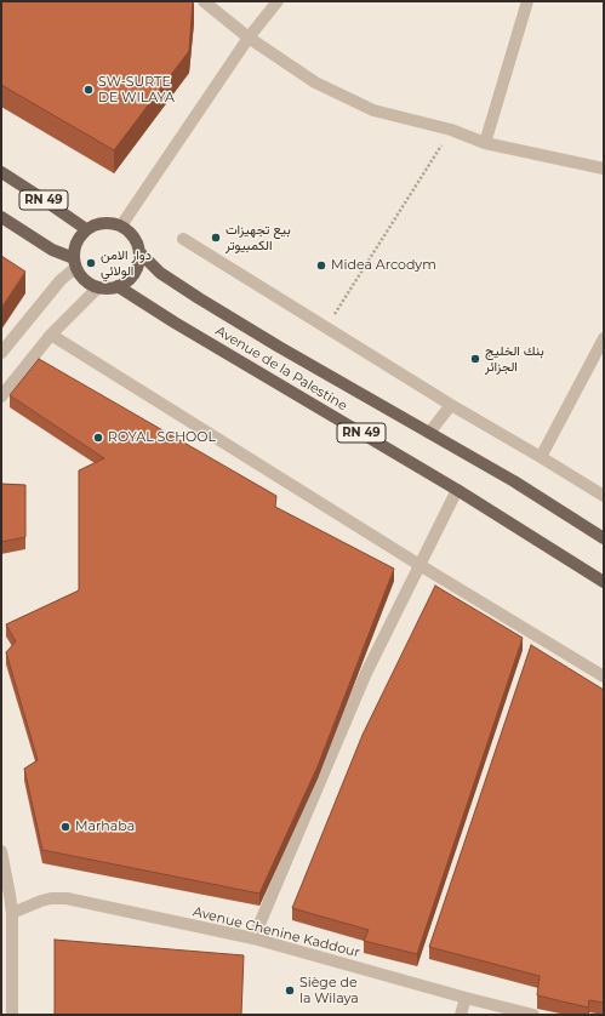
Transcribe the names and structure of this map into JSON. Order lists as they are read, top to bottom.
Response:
{
  "streets": {
    "main road": ["RN 49", "Avenue de la Palestine"],
    "street": ["Avenue Chenine Kaddour"]
  },
  "crossings": [
    ["RN 49", "Avenue de la Palestine"]
  ],
  "places": [
    "SW-SURTE DE WILAYA",
    "بيع تجهيزات الكمبيوتر",
    "دوار الامن الولائي",
    "Midea Arcodym",
    "بنك الخليج الجزائر",
    "ROYAL SCHOOL",
    "Marhaba",
    "Siège de la Wilaya"
  ]
}
